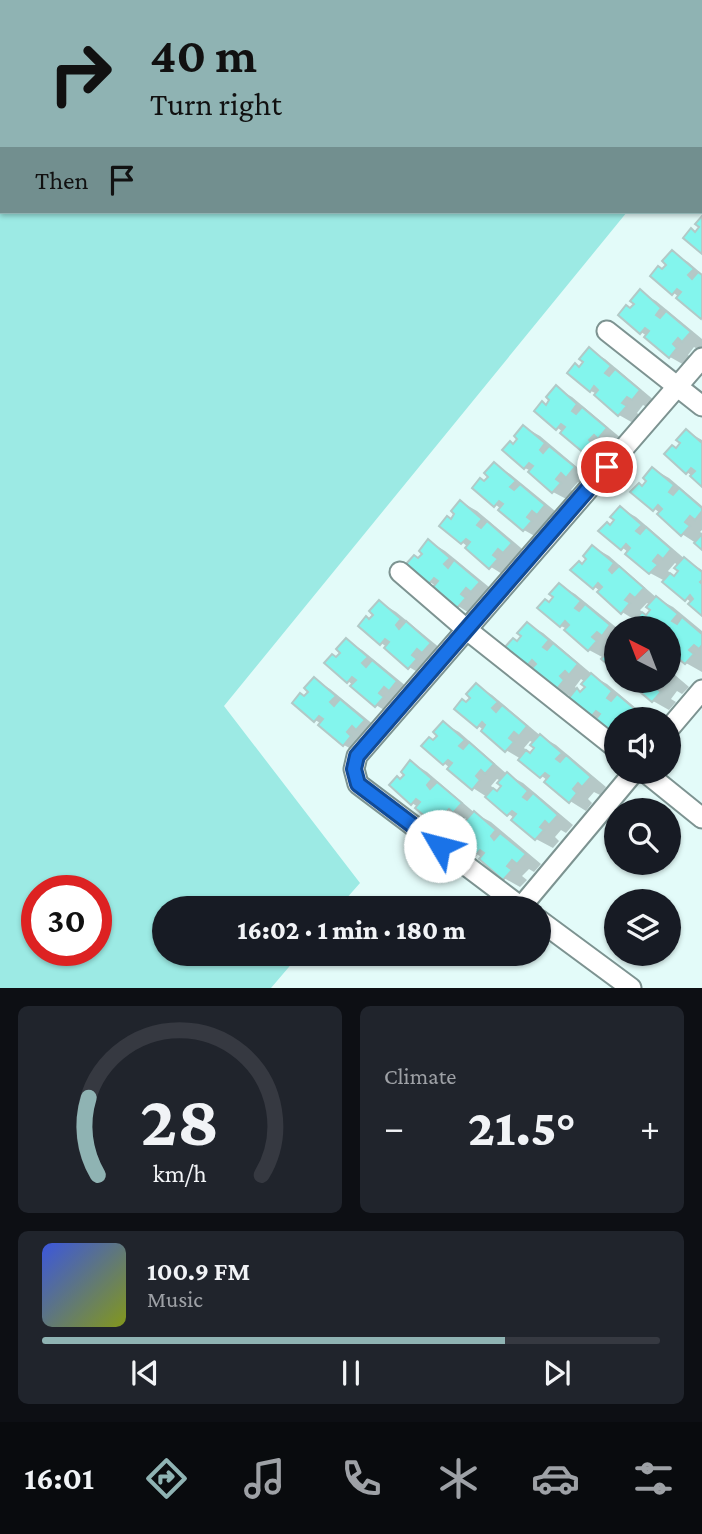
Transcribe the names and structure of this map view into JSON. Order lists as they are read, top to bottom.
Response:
{
  "north": "top left",
  "page": {
    "turn": ["40 m", "Turn right"],
    "then": "Then",
    "limit": "30",
    "trip": "16:02 · 1 min · 180 m",
    "tile": "Climate",
    "heat": ["−", "21.5°", "+"],
    "song": ["100.9 FM", "Music"],
    "tabs": "16:01",
    "gauge": ["28", "km/h"]
  }
}
